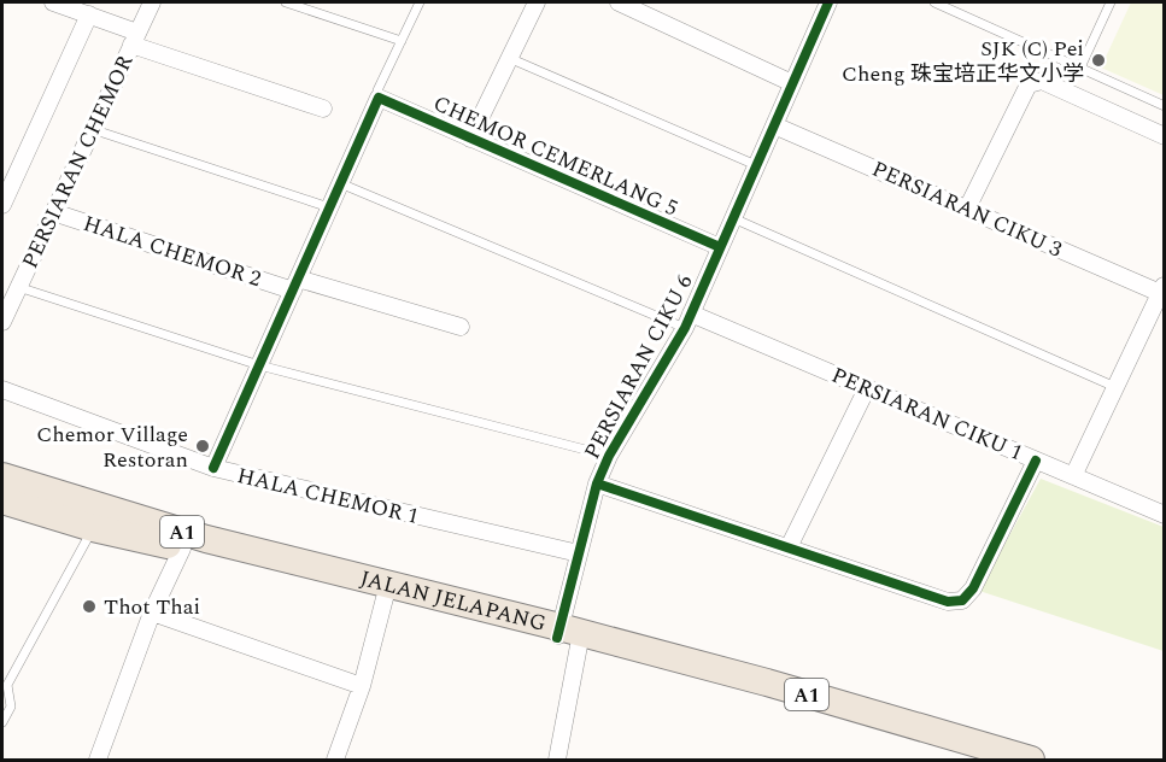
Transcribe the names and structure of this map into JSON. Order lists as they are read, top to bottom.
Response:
{
  "streets": {
    "main road": ["A1", "JALAN JELAPANG"],
    "street": [
      "CHEMOR CEMERLANG 5",
      "PERSIARAN CHEMOR",
      "PERSIARAN CIKU 3",
      "HALA CHEMOR 2",
      "PERSIARAN CIKU 6",
      "PERSIARAN CIKU 1",
      "HALA CHEMOR 1"
    ]
  },
  "crossings": [
    ["CHEMOR CEMERLANG 5", "PERSIARAN CIKU 6"],
    ["PERSIARAN CHEMOR", "HALA CHEMOR 2"],
    ["PERSIARAN CIKU 3", "PERSIARAN CIKU 6"],
    ["PERSIARAN CIKU 6", "PERSIARAN CIKU 1"],
    ["PERSIARAN CIKU 6", "HALA CHEMOR 1"],
    ["PERSIARAN CIKU 6", "JALAN JELAPANG"]
  ],
  "places": ["SJK (C) Pei Cheng 珠宝培正华文小学", "Chemor Village Restoran", "Thot Thai"]
}
